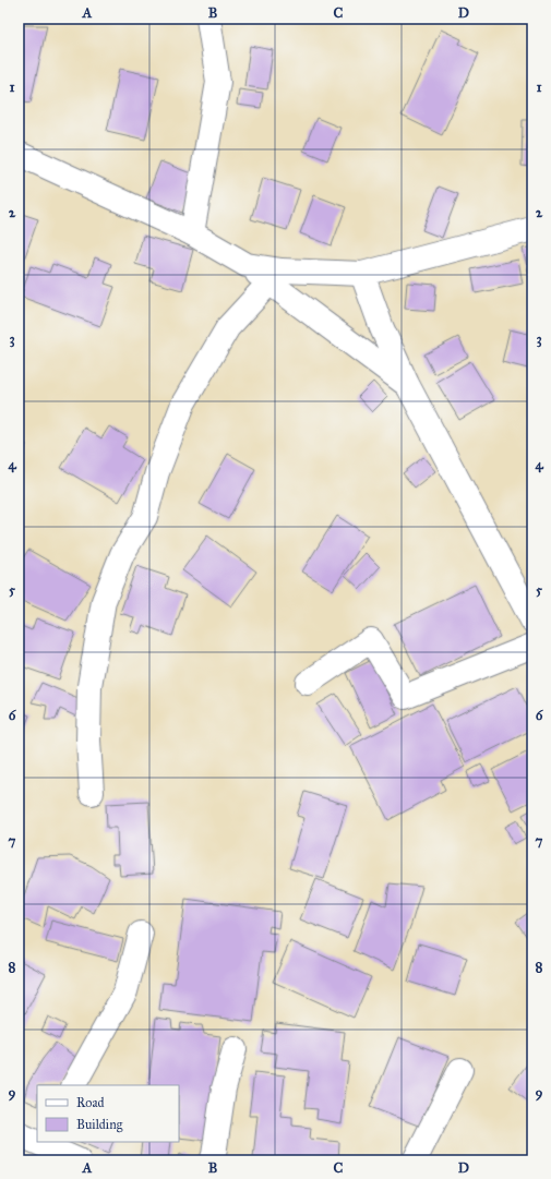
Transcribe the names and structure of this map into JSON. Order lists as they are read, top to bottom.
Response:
{
  "legend": ["Road", "Building"],
  "grid": {
    "columns": [
      "A",
      "B",
      "C",
      "D"
    ],
    "rows": [
      "1",
      "2",
      "3",
      "4",
      "5",
      "6",
      "7",
      "8",
      "9"
    ]
  }
}
